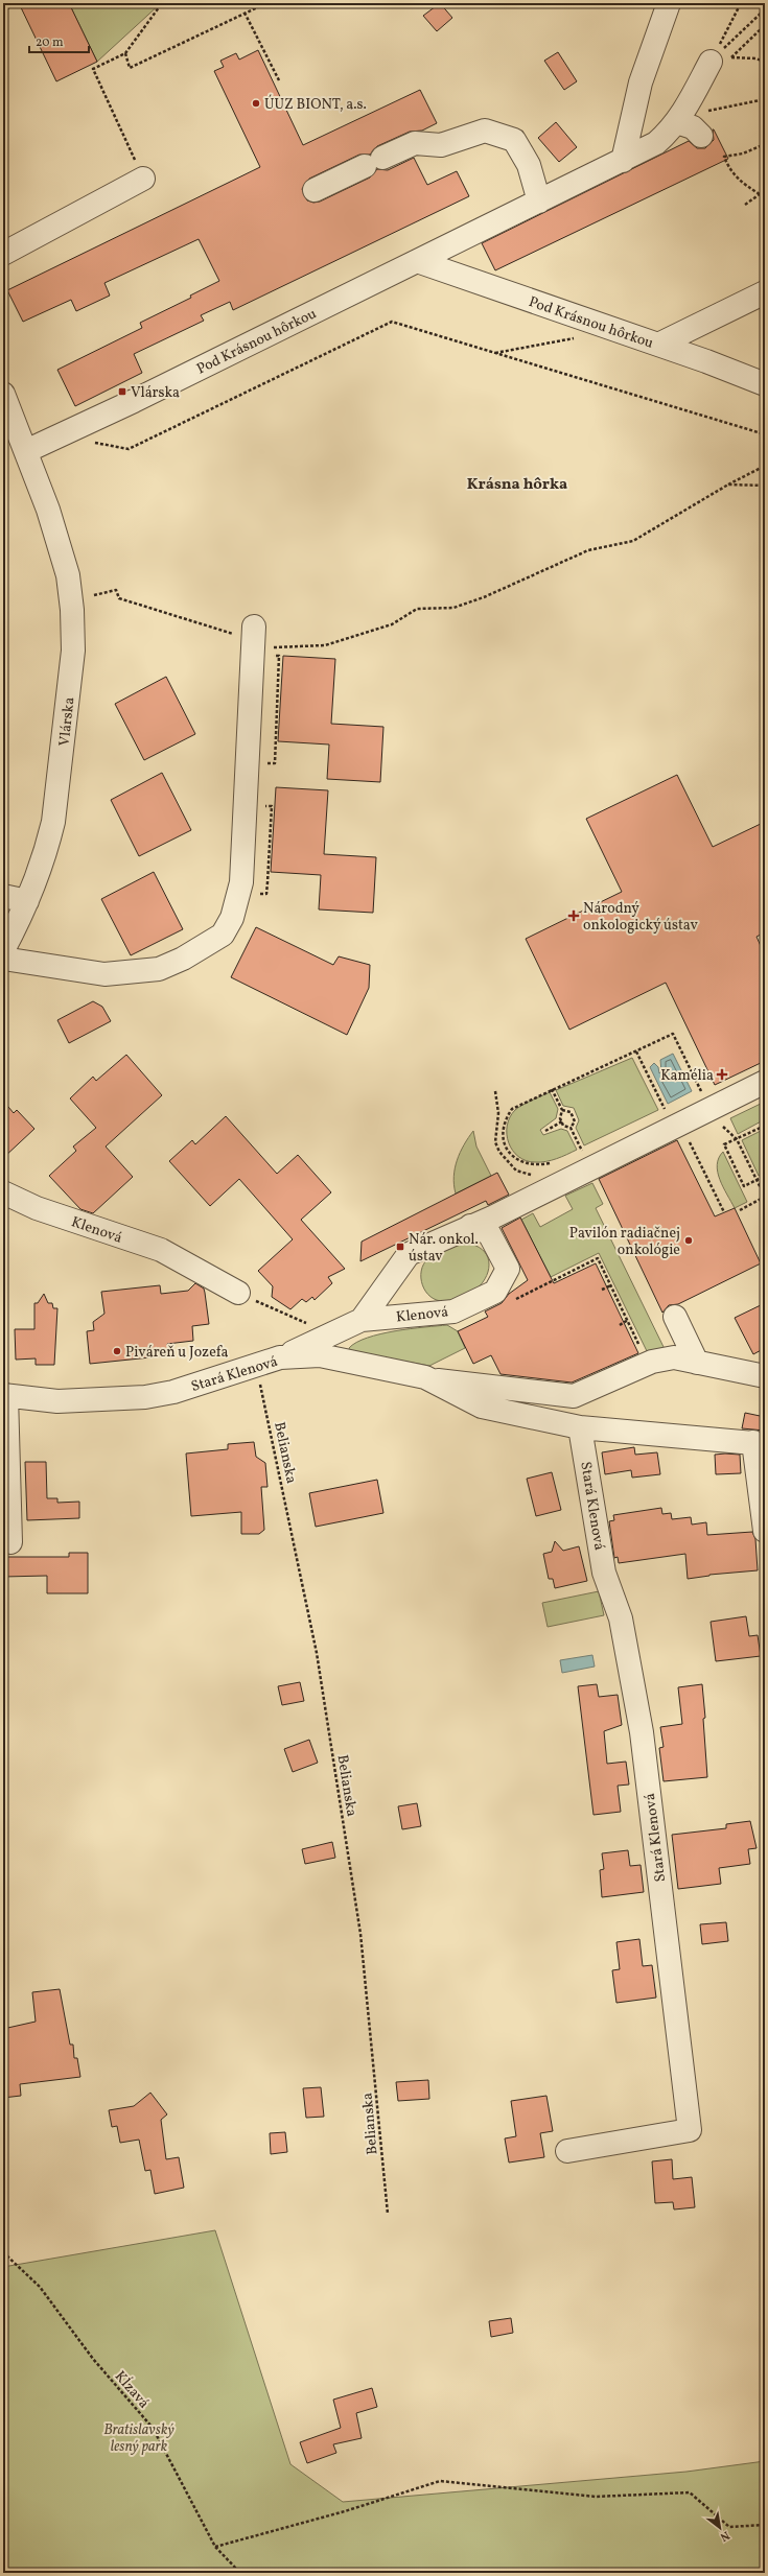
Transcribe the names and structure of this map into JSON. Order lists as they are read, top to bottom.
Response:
{
  "streets": {
    "street": [
      "Pod Krásnou hôrkou",
      "Vlárska",
      "Klenová",
      "Stará Klenová"
    ],
    "path": ["Belianska", "Kĺzavá"]
  },
  "crossings": [
    ["Pod Krásnou hôrkou", "Vlárska"],
    ["Klenová", "Stará Klenová"],
    ["Stará Klenová", "Belianska"]
  ],
  "districts": ["Krásna hôrka"],
  "parks": ["Bratislavský lesný park"],
  "places": {
    "other": ["ÚUZ BIONT, a.s.", "Pavilón radiačnej onkológie", "Piváreň u Jozefa"],
    "transit": ["Vlárska", "Nár. onkol. ústav"],
    "health": ["Národný onkologický ústav", "Kamélia"]
  },
  "scale_bar": "20 m",
  "north": "bottom right"
}
